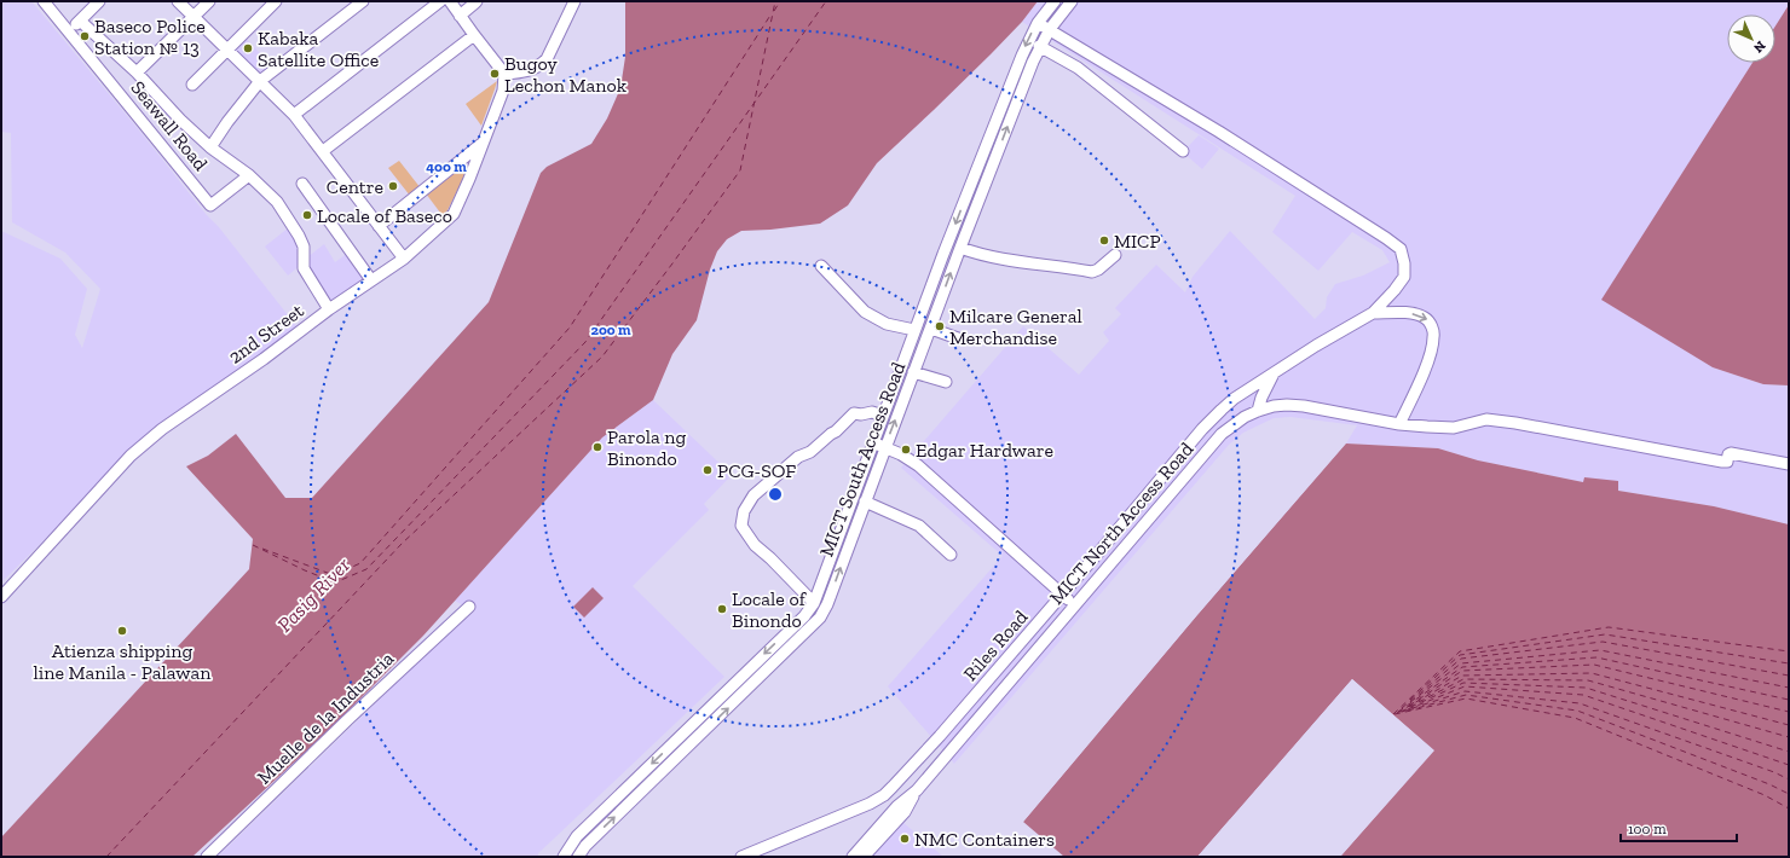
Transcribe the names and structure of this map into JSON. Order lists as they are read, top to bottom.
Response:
{
  "streets": {
    "street": [
      "Seawall Road",
      "2nd Street",
      "MICT South Access Road",
      "MICT North Access Road",
      "Riles Road",
      "Muelle de la Industria"
    ]
  },
  "water": ["Pasig River"],
  "places": [
    "Baseco Police Station № 13",
    "Kabaka Satellite Office",
    "Bugoy Lechon Manok",
    "Centre",
    "Locale of Baseco",
    "MICP",
    "Milcare General Merchandise",
    "Parola ng Binondo",
    "Edgar Hardware",
    "PCG-SOF",
    "Locale of Binondo",
    "Atienza shipping line Manila - Palawan",
    "NMC Containers"
  ],
  "scale_bar": "100 m",
  "north": "bottom right",
  "rings": ["400 m", "200 m"]
}
